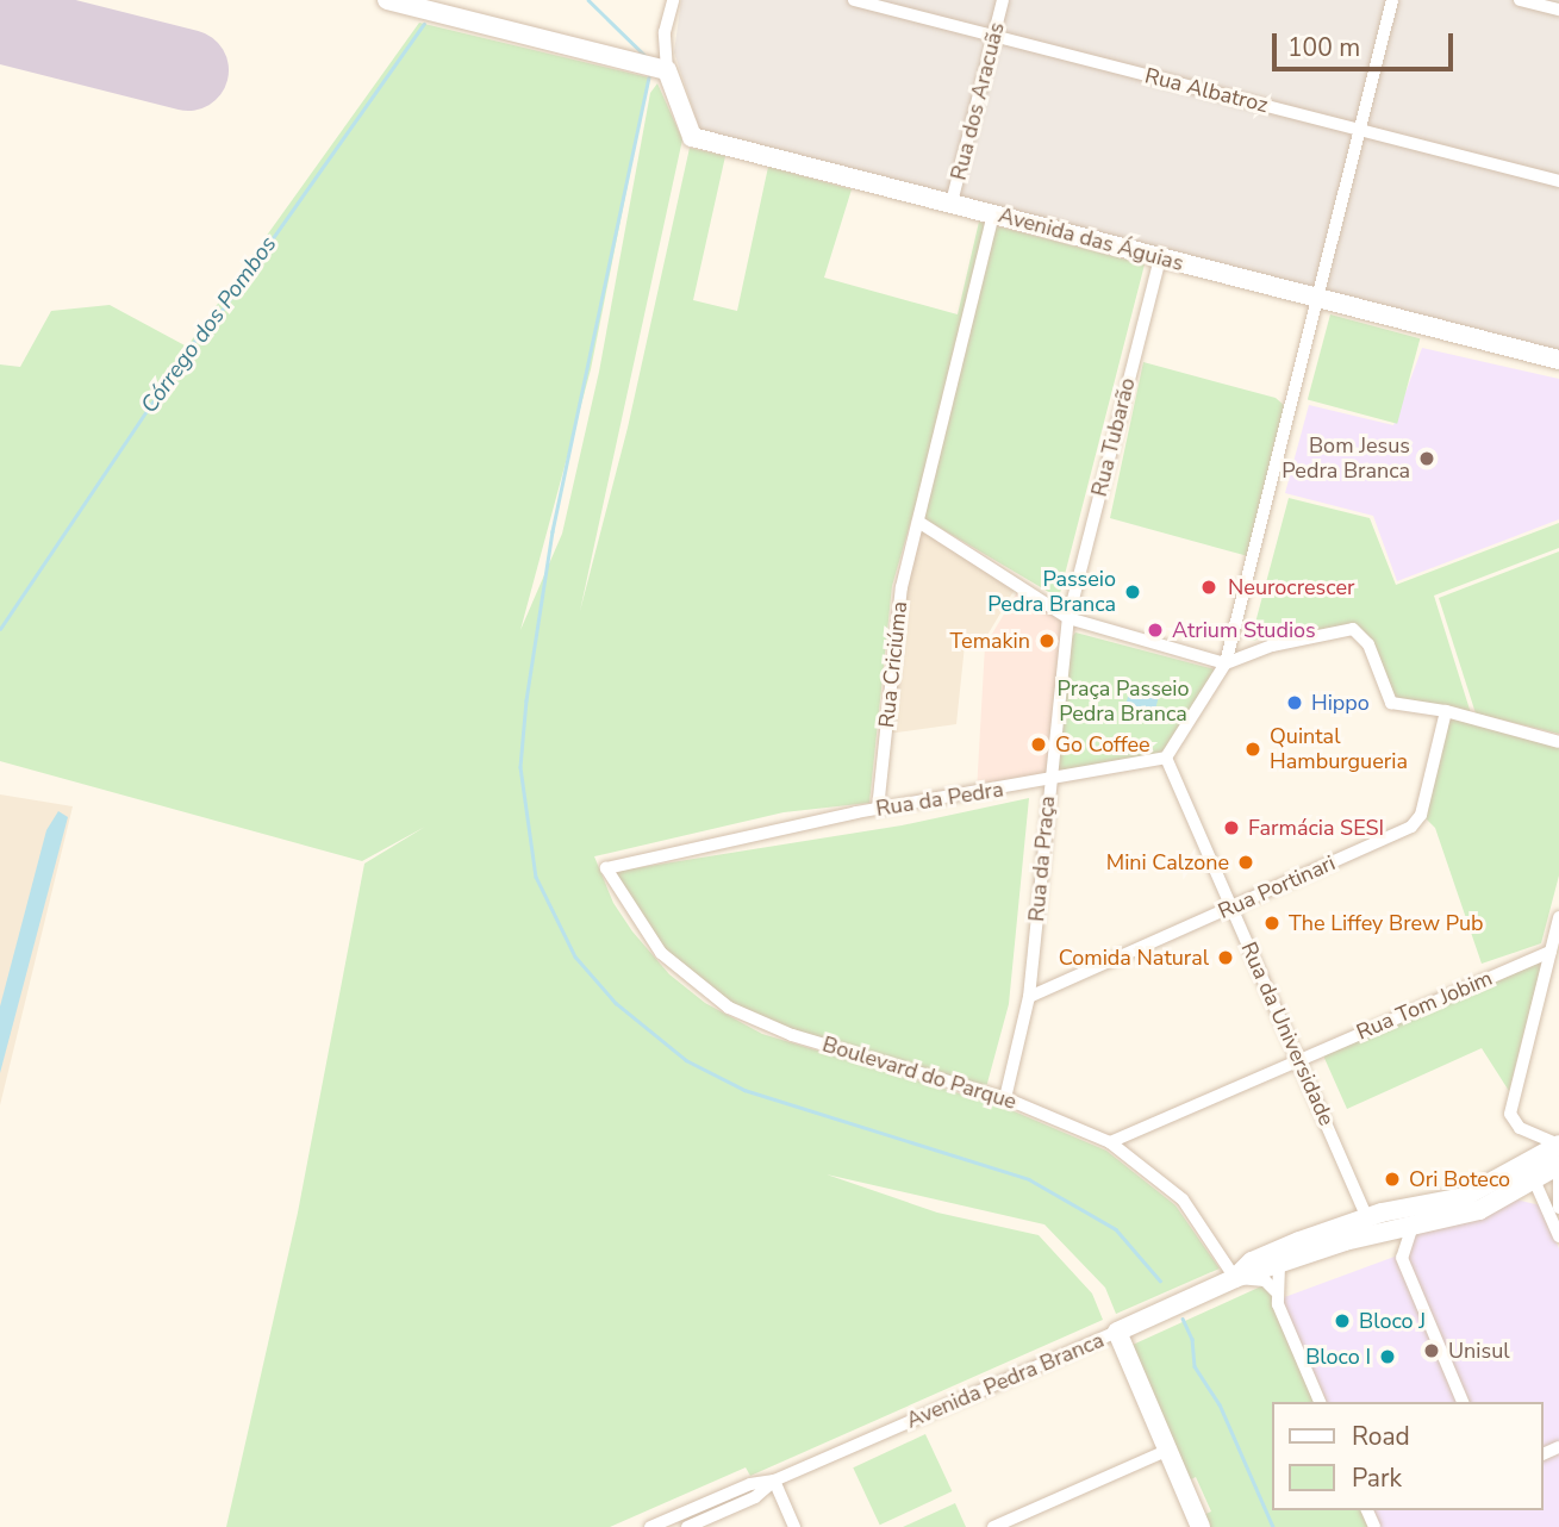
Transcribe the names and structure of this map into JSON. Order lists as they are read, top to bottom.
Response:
{
  "streets": {
    "street": [
      "Rua Albatroz",
      "Rua dos Aracuãs",
      "Avenida das Águias",
      "Rua Tubarão",
      "Rua Criciúma",
      "Rua da Pedra",
      "Rua da Praça",
      "Rua Portinari",
      "Rua Tom Jobim",
      "Rua da Universidade",
      "Boulevard do Parque",
      "Avenida Pedra Branca"
    ]
  },
  "crossings": [
    ["Rua Albatroz", "Rua dos Aracuãs"],
    ["Rua dos Aracuãs", "Avenida das Águias"],
    ["Avenida das Águias", "Rua Tubarão"],
    ["Avenida das Águias", "Rua Criciúma"],
    ["Rua Tubarão", "Rua da Praça"],
    ["Rua Criciúma", "Rua da Pedra"],
    ["Rua da Pedra", "Rua da Praça"],
    ["Rua da Pedra", "Rua da Universidade"],
    ["Rua da Pedra", "Boulevard do Parque"],
    ["Rua da Praça", "Rua Portinari"],
    ["Rua da Praça", "Boulevard do Parque"],
    ["Rua Portinari", "Rua da Universidade"],
    ["Rua Tom Jobim", "Rua da Universidade"],
    ["Rua Tom Jobim", "Boulevard do Parque"],
    ["Rua da Universidade", "Avenida Pedra Branca"],
    ["Boulevard do Parque", "Avenida Pedra Branca"]
  ],
  "water": ["Córrego dos Pombos"],
  "parks": ["Praça Passeio Pedra Branca"],
  "places": [
    "Bom Jesus Pedra Branca",
    "Neurocrescer",
    "Passeio Pedra Branca",
    "Atrium Studios",
    "Temakin",
    "Hippo",
    "Go Coffee",
    "Quintal Hamburgueria",
    "Farmácia SESI",
    "Mini Calzone",
    "The Liffey Brew Pub",
    "Comida Natural",
    "Ori Boteco",
    "Bloco J",
    "Unisul",
    "Bloco I"
  ],
  "legend": ["Road", "Park"],
  "scale_bar": "100 m"
}
